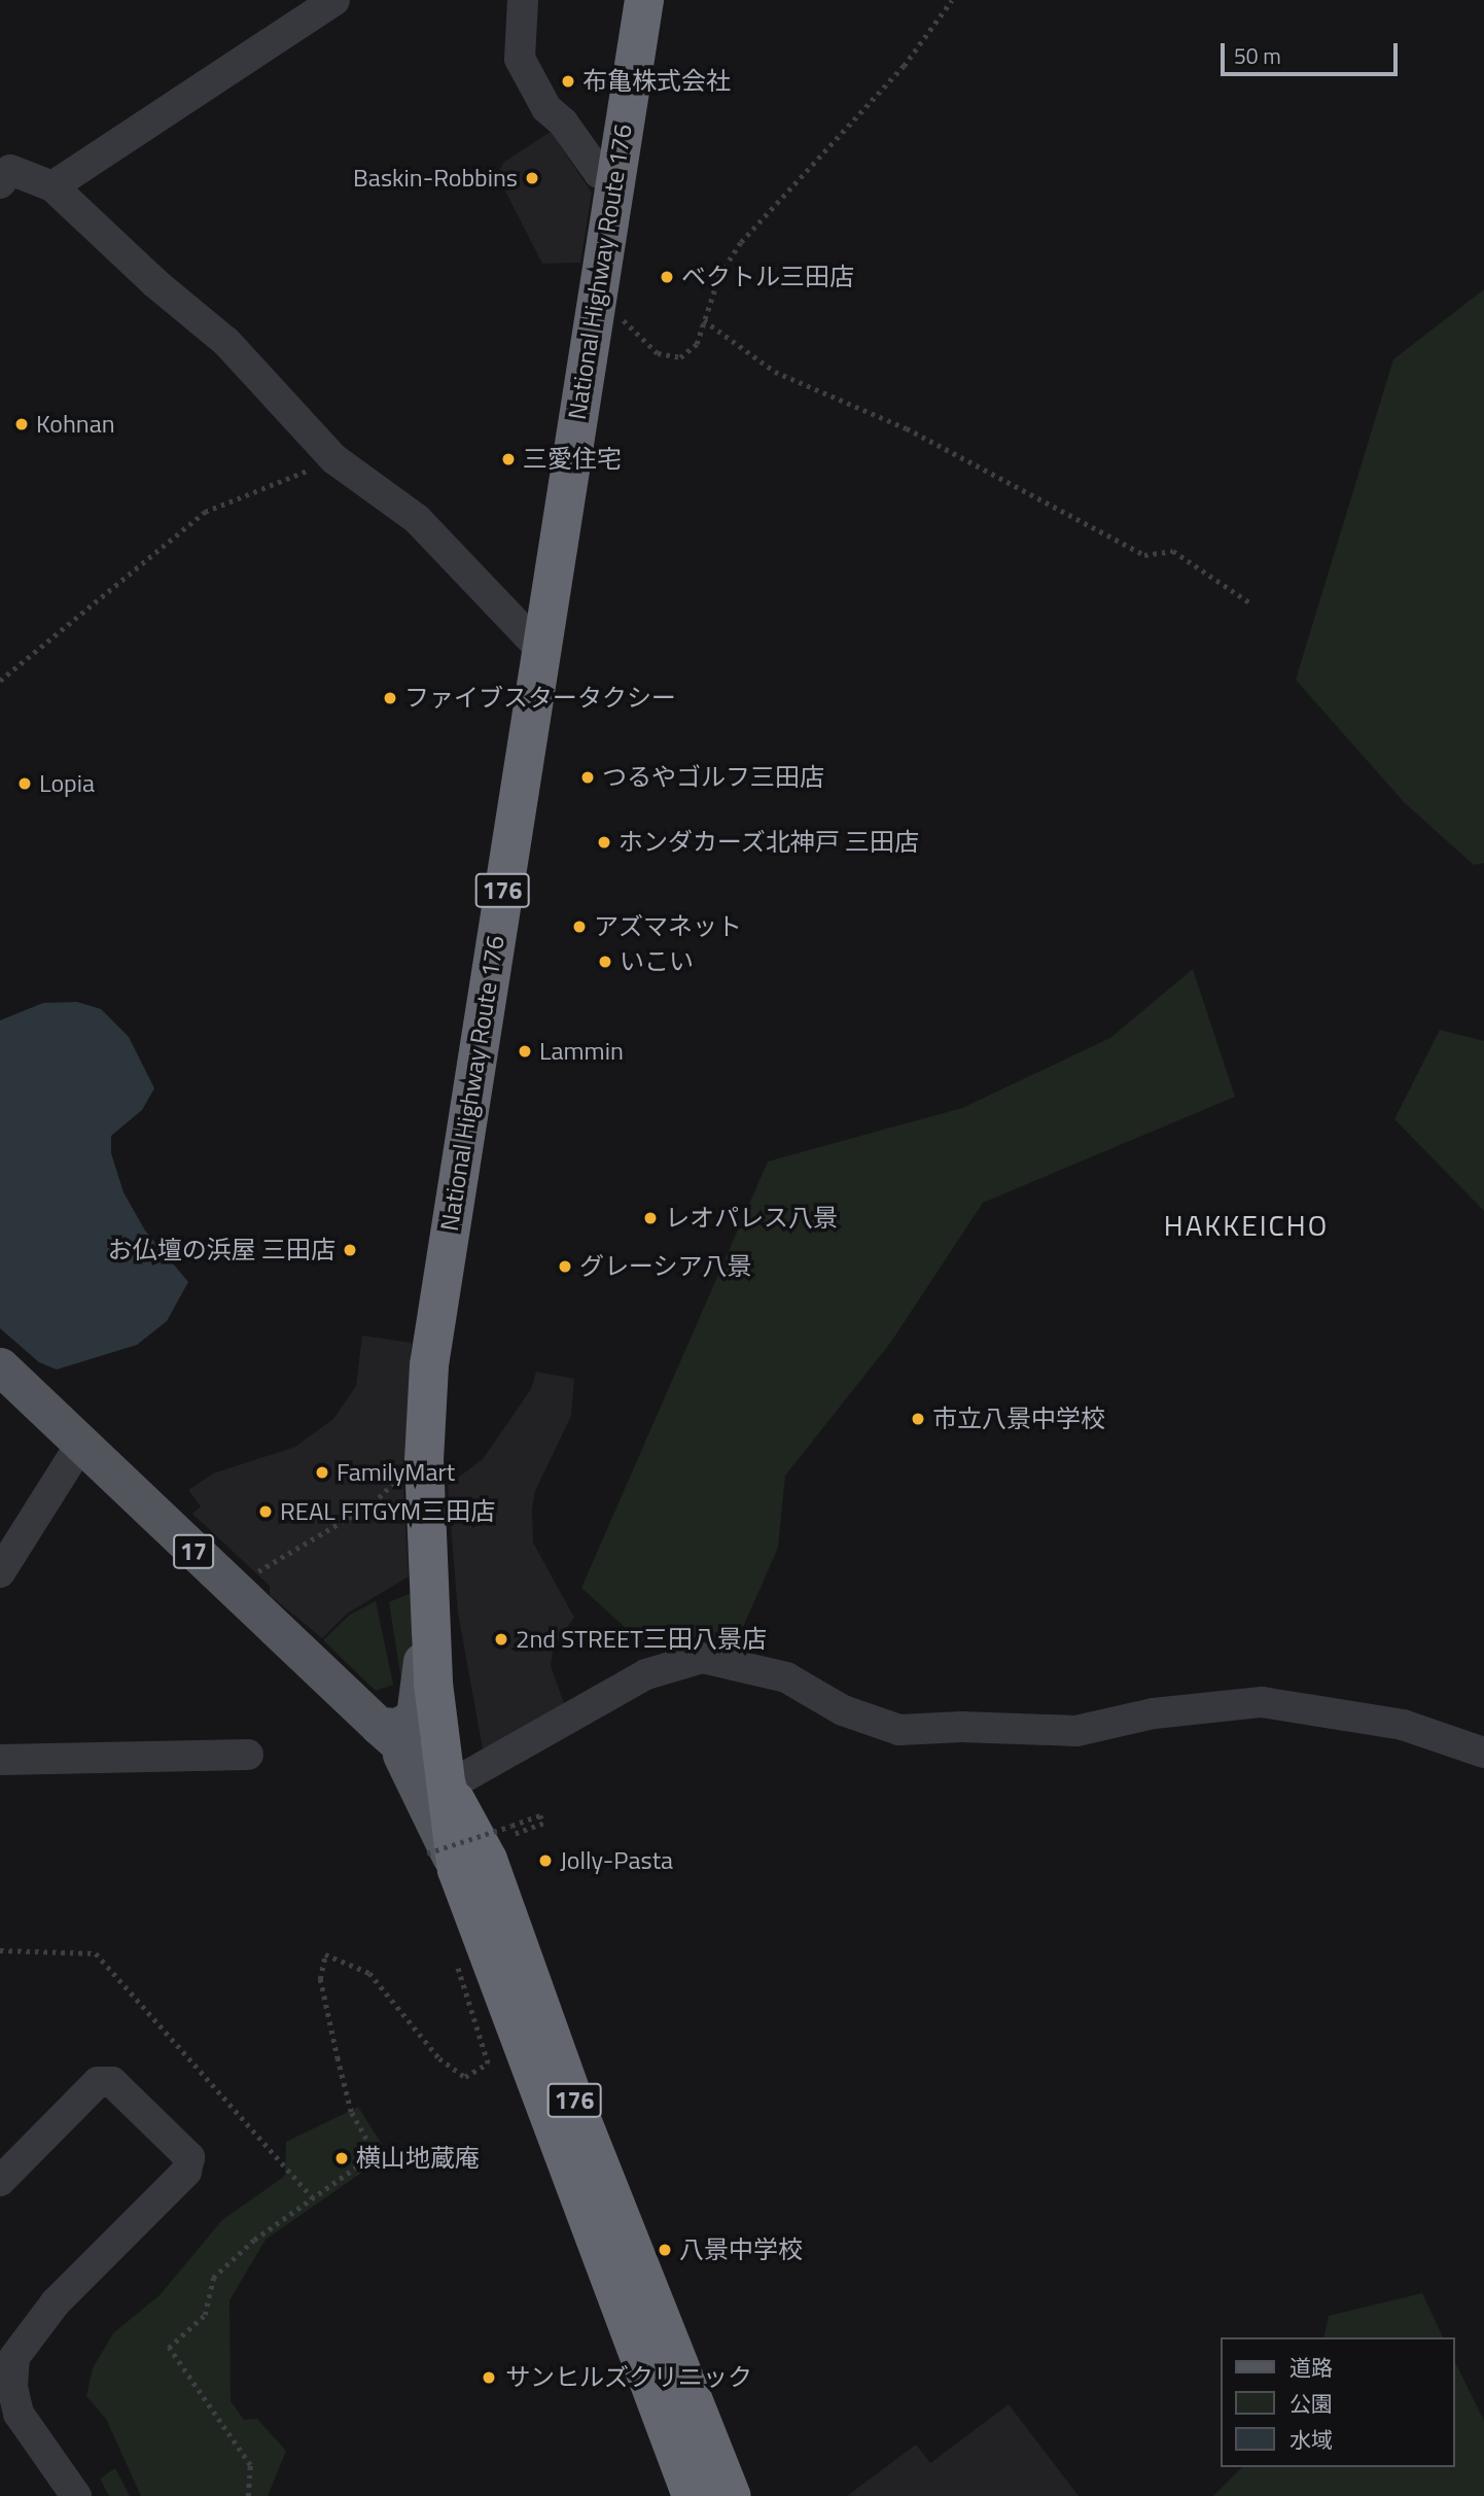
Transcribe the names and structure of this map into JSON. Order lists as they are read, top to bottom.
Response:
{
  "streets": {
    "highway": ["National Highway Route 176", "176"],
    "main road": ["17"]
  },
  "crossings": [
    ["National Highway Route 176", "17"]
  ],
  "districts": ["HAKKEICHO"],
  "places": [
    "布亀株式会社",
    "Baskin-Robbins",
    "ベクトル三田店",
    "Kohnan",
    "三愛住宅",
    "ファイブスタータクシー",
    "つるやゴルフ三田店",
    "Lopia",
    "ホンダカーズ北神戸 三田店",
    "アズマネット",
    "いこい",
    "Lammin",
    "レオパレス八景",
    "お仏壇の浜屋 三田店",
    "グレーシア八景",
    "市立八景中学校",
    "FamilyMart",
    "REAL FITGYM三田店",
    "2nd STREET三田八景店",
    "Jolly-Pasta",
    "横山地蔵庵",
    "八景中学校",
    "サンヒルズクリニック"
  ],
  "legend": ["道路", "公園", "水域"],
  "scale_bar": "50 m"
}
